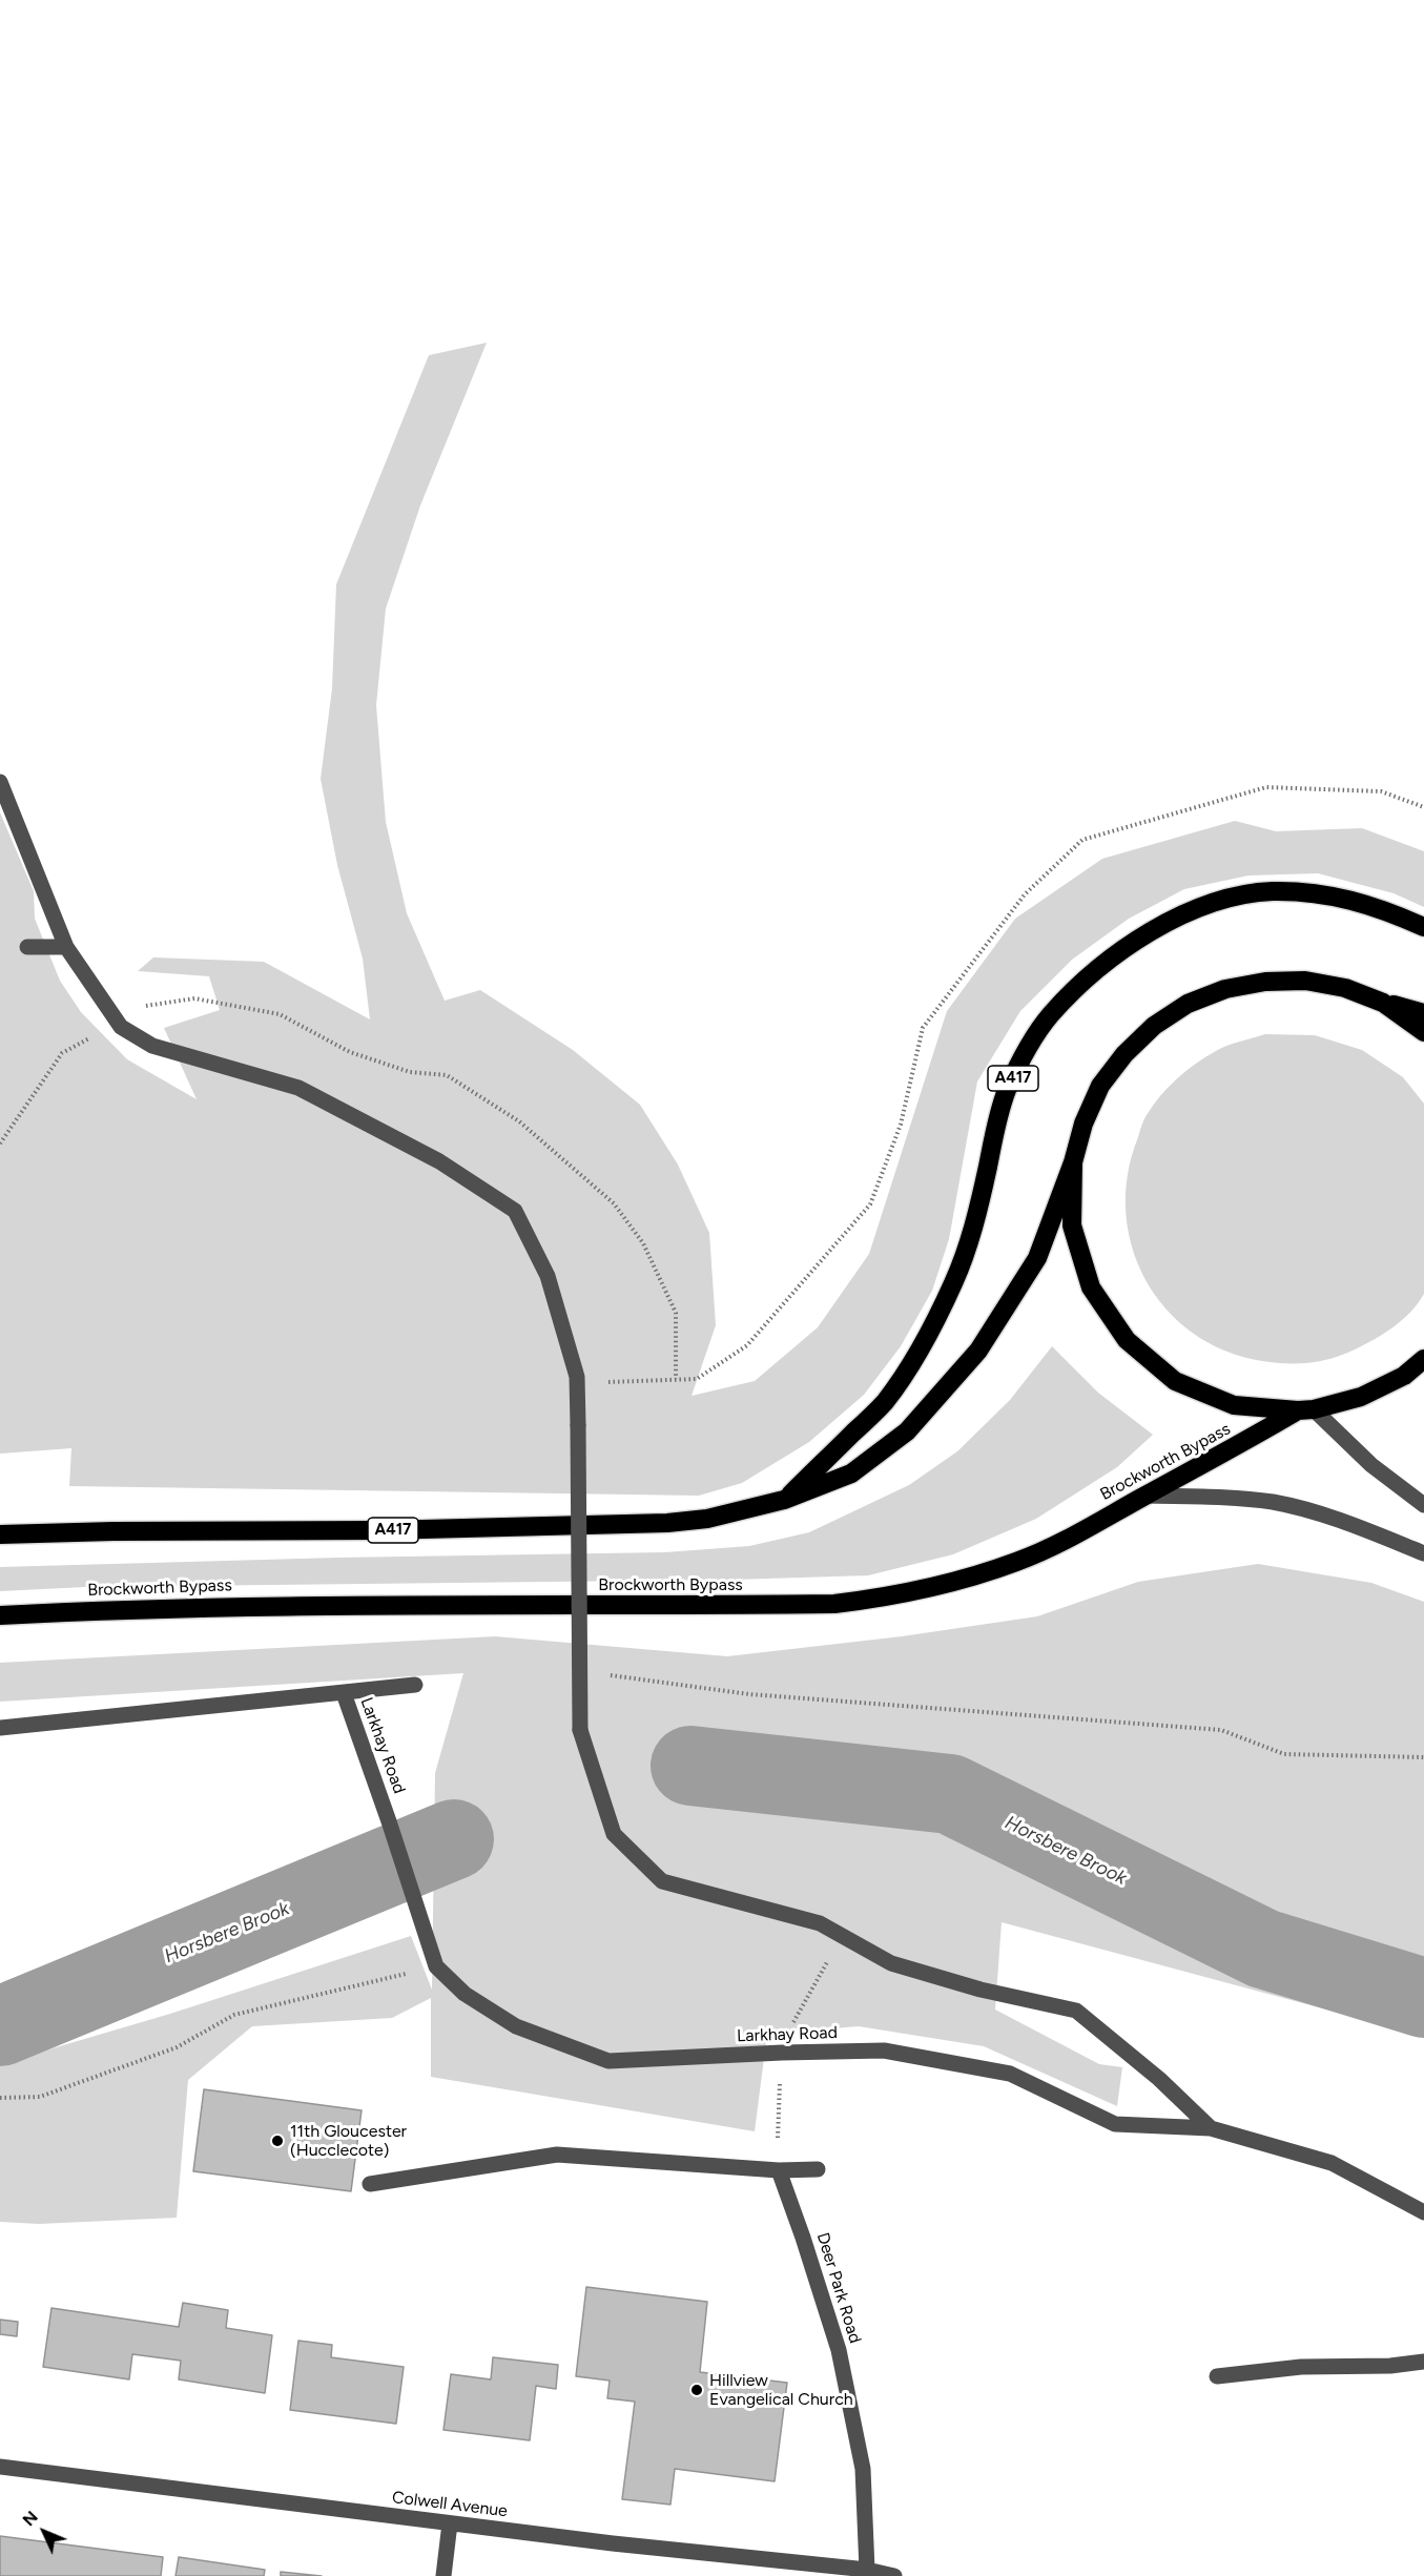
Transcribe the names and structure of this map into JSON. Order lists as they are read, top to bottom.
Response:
{
  "streets": {
    "highway": ["A417", "Brockworth Bypass"],
    "street": ["Larkhay Road", "Deer Park Road", "Colwell Avenue"]
  },
  "crossings": [
    ["Deer Park Road", "Colwell Avenue"]
  ],
  "water": ["Horsbere Brook"],
  "places": ["11th Gloucester (Hucclecote)", "Hillview Evangelical Church"],
  "north": "top left"
}
